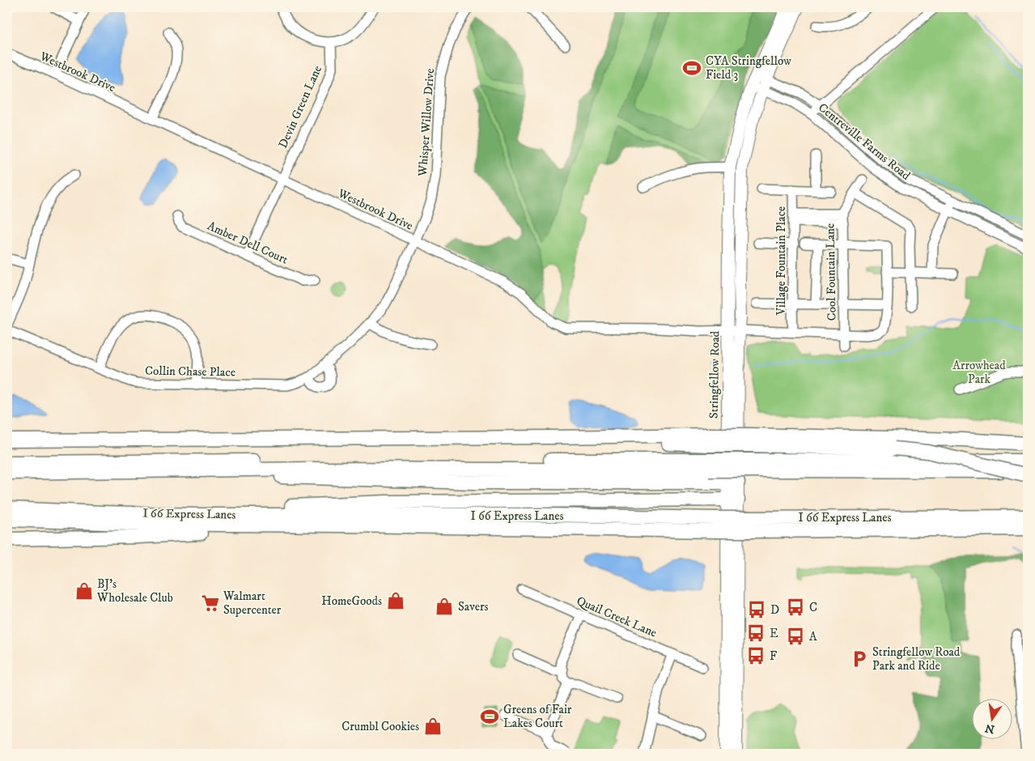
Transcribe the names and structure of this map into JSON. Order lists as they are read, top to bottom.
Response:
{
  "streets": {
    "highway": ["I 66 Express Lanes"],
    "main road": ["Stringfellow Road"],
    "street": [
      "Westbrook Drive",
      "Devin Green Lane",
      "Whisper Willow Drive",
      "Centreville Farms Road",
      "Amber Dell Court",
      "Village Fountain Place",
      "Cool Fountain Lane",
      "Collin Chase Place",
      "Quail Creek Lane"
    ]
  },
  "crossings": [
    ["Westbrook Drive", "Devin Green Lane"],
    ["Westbrook Drive", "Whisper Willow Drive"],
    ["Westbrook Drive", "Village Fountain Place"],
    ["Westbrook Drive", "Cool Fountain Lane"],
    ["Westbrook Drive", "Collin Chase Place"],
    ["Westbrook Drive", "Stringfellow Road"],
    ["Devin Green Lane", "Amber Dell Court"],
    ["Whisper Willow Drive", "Collin Chase Place"],
    ["Centreville Farms Road", "Stringfellow Road"]
  ],
  "parks": ["Arrowhead Park"],
  "places": {
    "sports": ["CYA Stringfellow Field 3", "Greens of Fair Lakes Court"],
    "shop": [
      "BJ's Wholesale Club",
      "HomeGoods",
      "Savers",
      "Crumbl Cookies"
    ],
    "supermarket": ["Walmart Supercenter"],
    "bus stop": [
      "C",
      "D",
      "E",
      "A",
      "F"
    ],
    "parking": ["Stringfellow Road Park and Ride"]
  },
  "north": "bottom"
}
